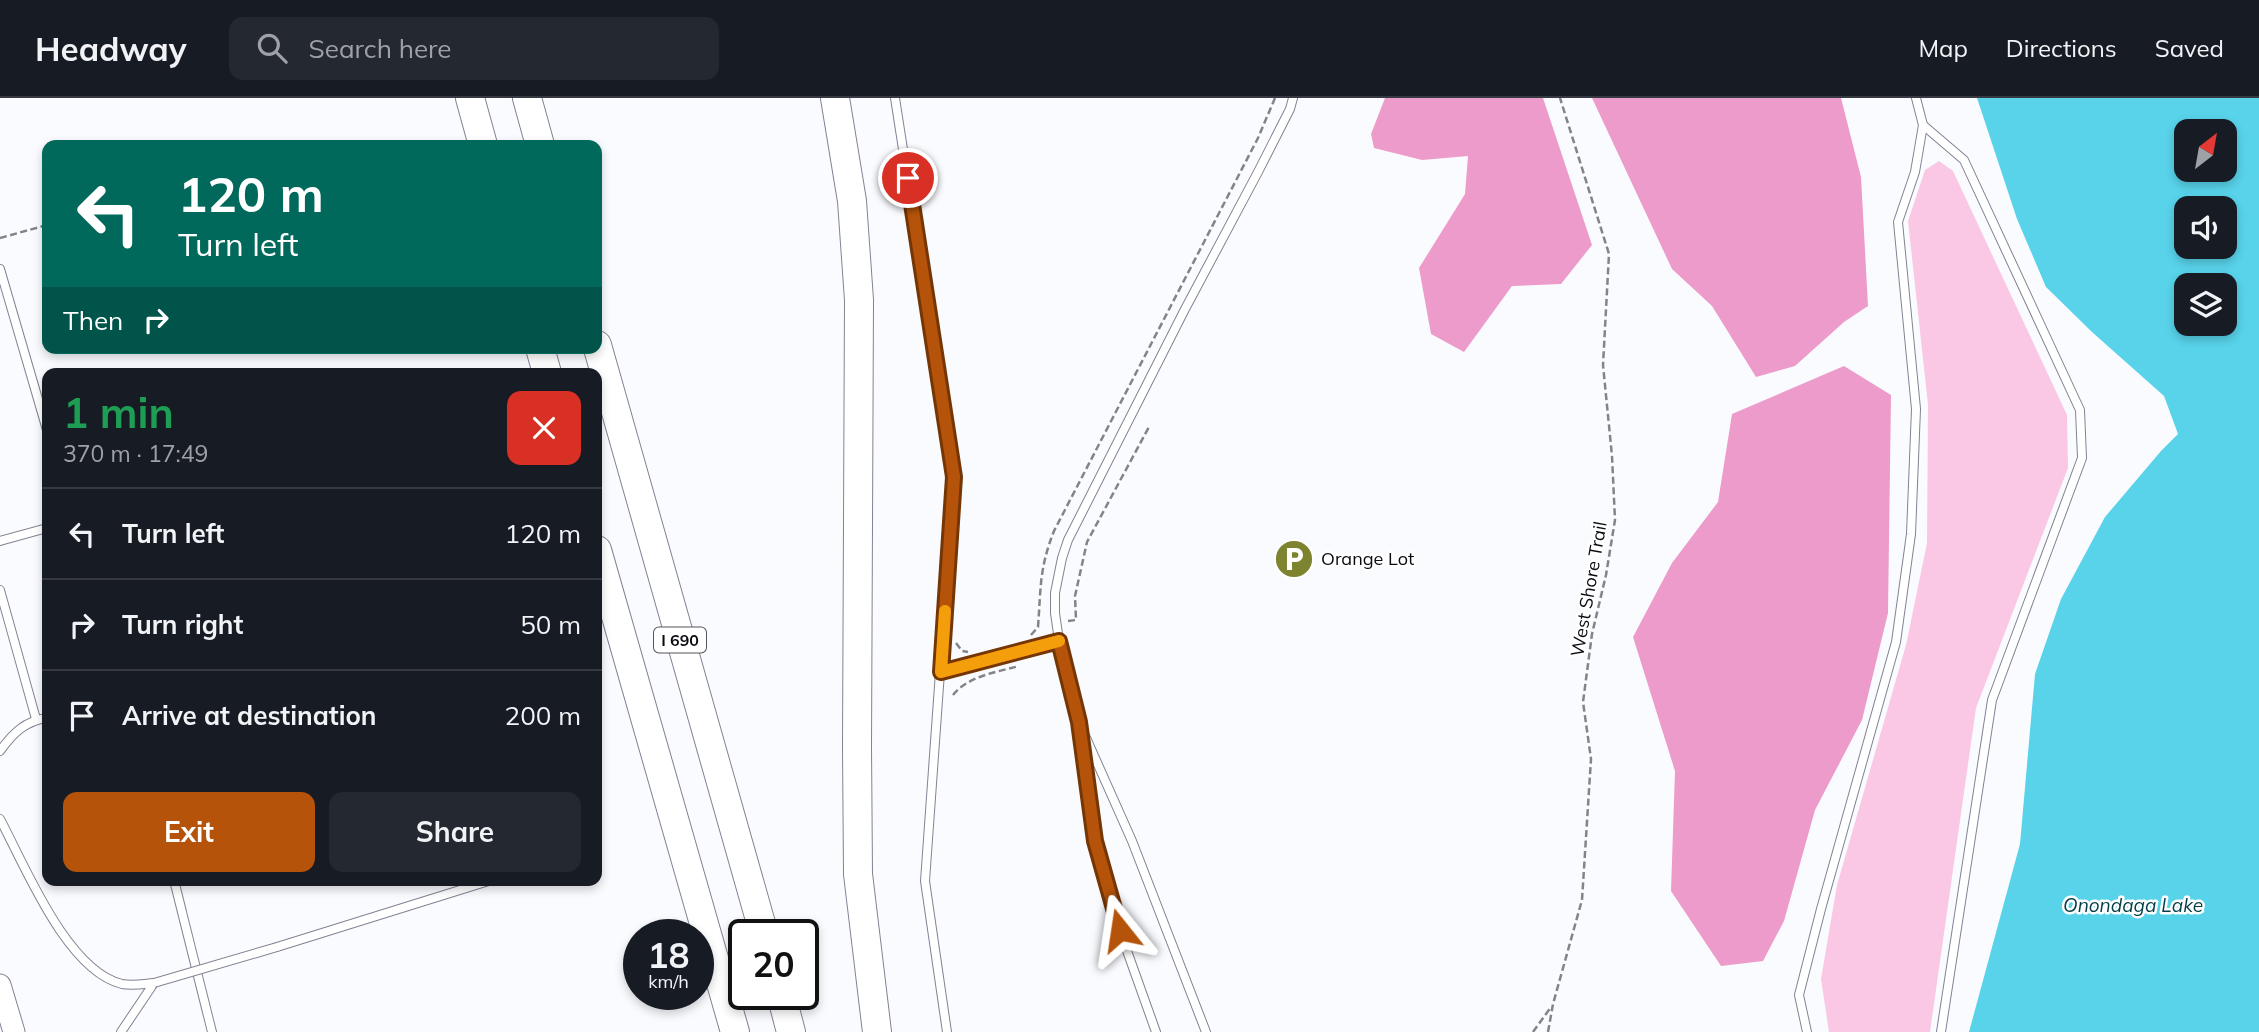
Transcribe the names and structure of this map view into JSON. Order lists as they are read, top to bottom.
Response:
{
  "streets": {
    "highway": ["I 690"],
    "path": ["West Shore Trail"]
  },
  "water": ["Onondaga Lake"],
  "places": {
    "parking": ["Orange Lot"]
  },
  "north": "top right",
  "page": {
    "header": "Headway",
    "search": "Search here",
    "nav": ["Map", "Directions", "Saved"],
    "turn": ["120 m", "Turn left"],
    "then": "Then",
    "heading": ["1 min", "370 m · 17:49"],
    "list": [
      {
        "name": "Turn left",
        "value": "120 m"
      },
      {
        "name": "Turn right",
        "value": "50 m"
      },
      {
        "name": "Arrive at destination",
        "value": "200 m"
      }
    ],
    "buttons": ["Exit", "Share"],
    "speed": "18 km/h",
    "limit": "20"
  }
}
